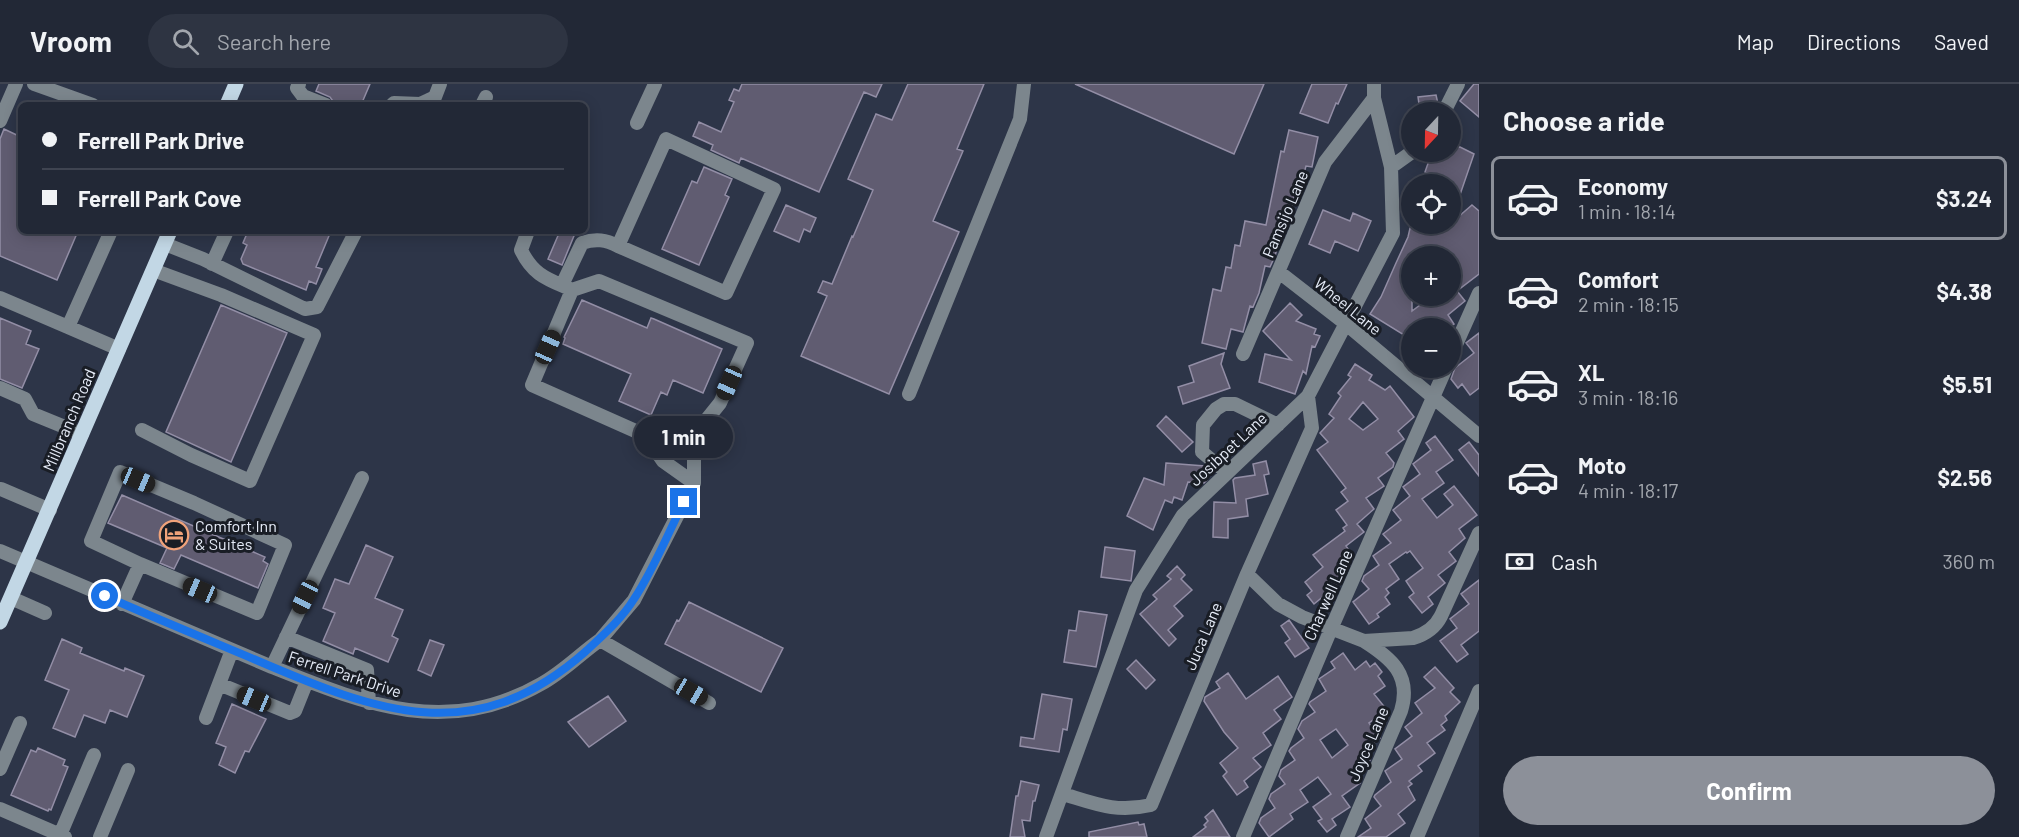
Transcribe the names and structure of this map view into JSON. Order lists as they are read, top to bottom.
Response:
{
  "streets": {
    "main road": ["Millbranch Road"],
    "street": [
      "Pamsijo Lane",
      "Wheel Lane",
      "Josibpet Lane",
      "Charwell Lane",
      "Juca Lane",
      "Ferrell Park Drive",
      "Joyce Lane"
    ]
  },
  "crossings": [
    ["Pamsijo Lane", "Wheel Lane"],
    ["Pamsijo Lane", "Josibpet Lane"],
    ["Wheel Lane", "Josibpet Lane"],
    ["Wheel Lane", "Charwell Lane"],
    ["Millbranch Road", "Ferrell Park Drive"],
    ["Josibpet Lane", "Juca Lane"]
  ],
  "places": {
    "hotel": ["Comfort Inn & Suites"]
  },
  "north": "bottom",
  "page": {
    "header": "Vroom",
    "search": "Search here",
    "nav": ["Map", "Directions", "Saved"],
    "heading": "Choose a ride",
    "map_buttons": ["+", "−"],
    "banner": ["Ferrell Park Drive", "Ferrell Park Cove"],
    "list": [
      {
        "name": "Economy",
        "note": "1 min · 18:14",
        "value": "$3.24"
      },
      {
        "name": "Comfort",
        "note": "2 min · 18:15",
        "value": "$4.38"
      },
      {
        "name": "XL",
        "note": "3 min · 18:16",
        "value": "$5.51"
      },
      {
        "name": "Moto",
        "note": "4 min · 18:17",
        "value": "$2.56"
      }
    ],
    "bubble": "1 min",
    "pay": ["Cash", "360 m"],
    "buttons": "Confirm"
  }
}
